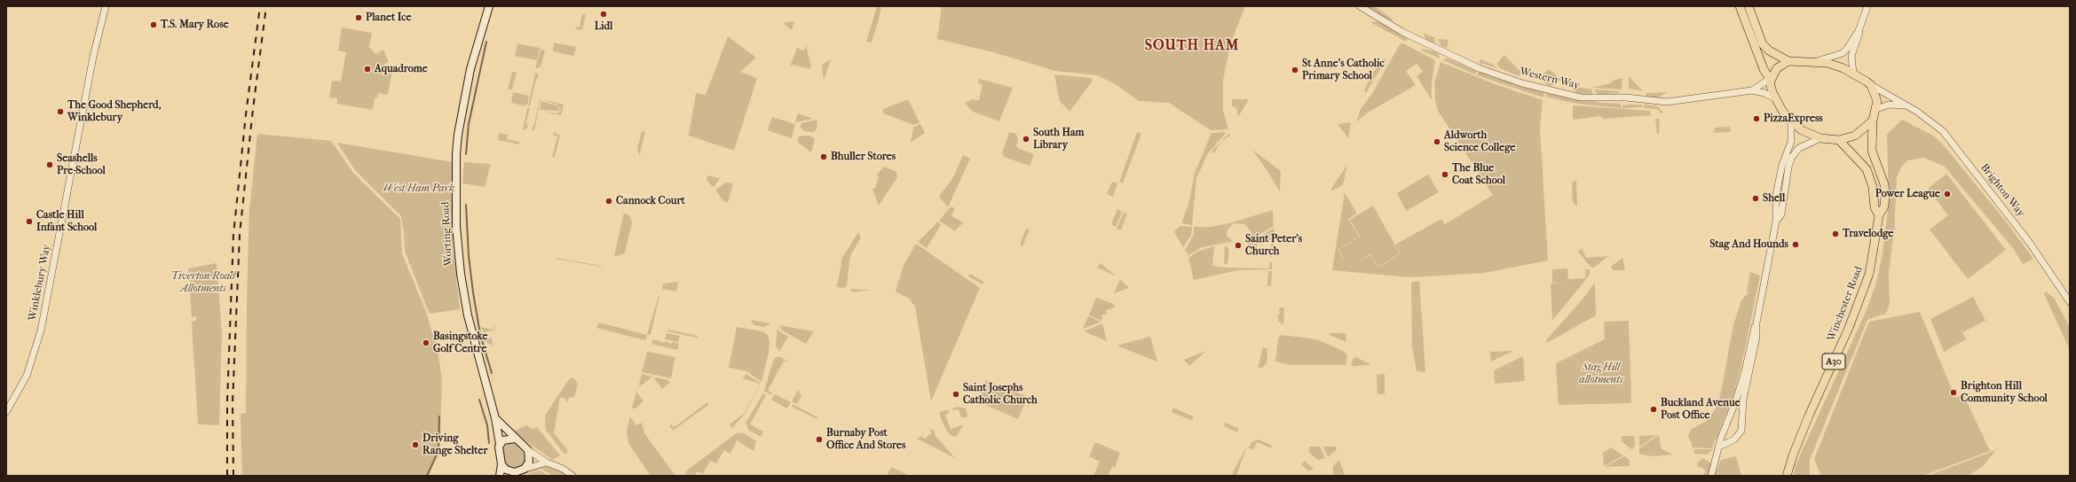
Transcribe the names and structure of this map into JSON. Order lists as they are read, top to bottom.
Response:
{
  "streets": {
    "main road": ["Worting Road", "Winchester Road", "A30"],
    "street": ["Western Way", "Brighton Way", "Winklebury Way"]
  },
  "crossings": [
    ["Western Way", "Brighton Way"],
    ["Western Way", "Winchester Road"],
    ["Western Way", "A30"],
    ["Brighton Way", "Winchester Road"],
    ["Brighton Way", "A30"],
    ["Winchester Road", "A30"]
  ],
  "districts": ["SOUTH HAM"],
  "parks": ["West Ham Park", "Tiverton Road Allotments", "Stag Hill allotments"],
  "places": [
    "Lidl",
    "Planet Ice",
    "T.S. Mary Rose",
    "Aquadrome",
    "St Anne's Catholic Primary School",
    "The Good Shepherd, Winklebury",
    "PizzaExpress",
    "South Ham Library",
    "Aldworth Science College",
    "Bhuller Stores",
    "Seashells Pre-School",
    "The Blue Coat School",
    "Power League",
    "Shell",
    "Cannock Court",
    "Castle Hill Infant School",
    "Travelodge",
    "Stag And Hounds",
    "Saint Peter's Church",
    "Basingstoke Golf Centre",
    "Brighton Hill Community School",
    "Saint Josephs Catholic Church",
    "Buckland Avenue Post Office",
    "Burnaby Post Office And Stores",
    "Driving Range Shelter"
  ]
}
